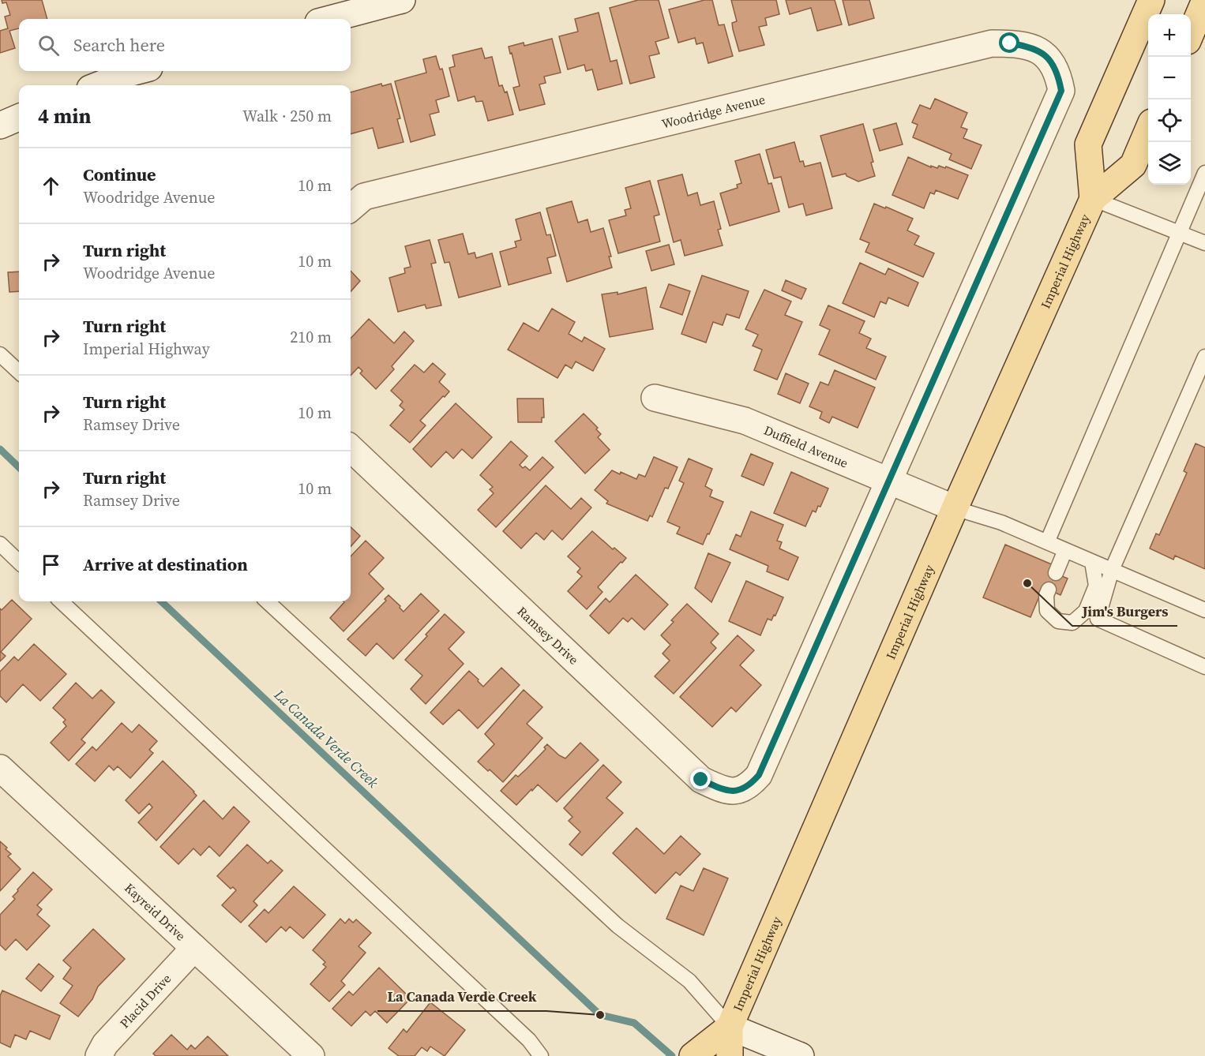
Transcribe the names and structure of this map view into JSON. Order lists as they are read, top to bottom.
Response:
{
  "streets": {
    "main road": ["Imperial Highway"],
    "street": [
      "Woodridge Avenue",
      "Duffield Avenue",
      "Ramsey Drive",
      "Kayreid Drive",
      "Placid Drive"
    ]
  },
  "crossings": [
    ["Woodridge Avenue", "Duffield Avenue"],
    ["Woodridge Avenue", "Ramsey Drive"],
    ["Imperial Highway", "Duffield Avenue"],
    ["Duffield Avenue", "Ramsey Drive"],
    ["Kayreid Drive", "Placid Drive"]
  ],
  "water": ["La Canada Verde Creek"],
  "places": ["Jim's Burgers", "La Canada Verde Creek"],
  "page": {
    "map_buttons": ["+", "−"],
    "search": "Search here",
    "heading": ["4 min", "Walk · 250 m"],
    "list": [
      ["Continue", "Woodridge Avenue", "10 m"],
      ["Turn right", "Woodridge Avenue", "10 m"],
      ["Turn right", "Imperial Highway", "210 m"],
      ["Turn right", "Ramsey Drive", "10 m"],
      ["Turn right", "Ramsey Drive", "10 m"],
      "Arrive at destination"
    ]
  }
}
